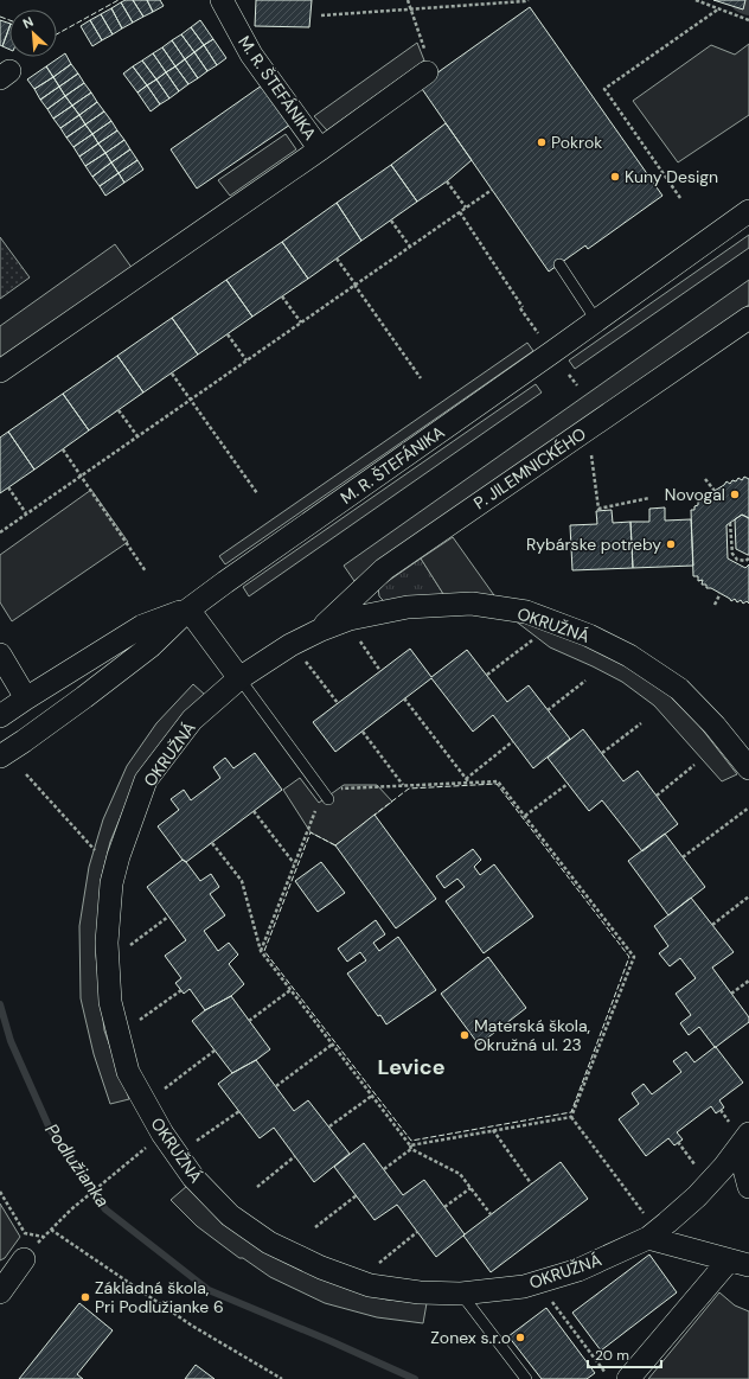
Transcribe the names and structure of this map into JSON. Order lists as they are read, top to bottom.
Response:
{
  "streets": {
    "street": ["M. R. ŠTEFÁNIKA", "P. JILEMNICKÉHO", "OKRUŽNÁ"]
  },
  "crossings": [
    ["P. JILEMNICKÉHO", "OKRUŽNÁ"]
  ],
  "districts": ["Levice"],
  "water": ["Podlužianka"],
  "places": [
    "Pokrok",
    "Kuny Design",
    "Novogal",
    "Rybárske potreby",
    "Materská škola, Okružná ul. 23",
    "Základná škola, Pri Podlužianke 6",
    "Zonex s.r.o"
  ],
  "scale_bar": "20 m",
  "north": "top left"
}
